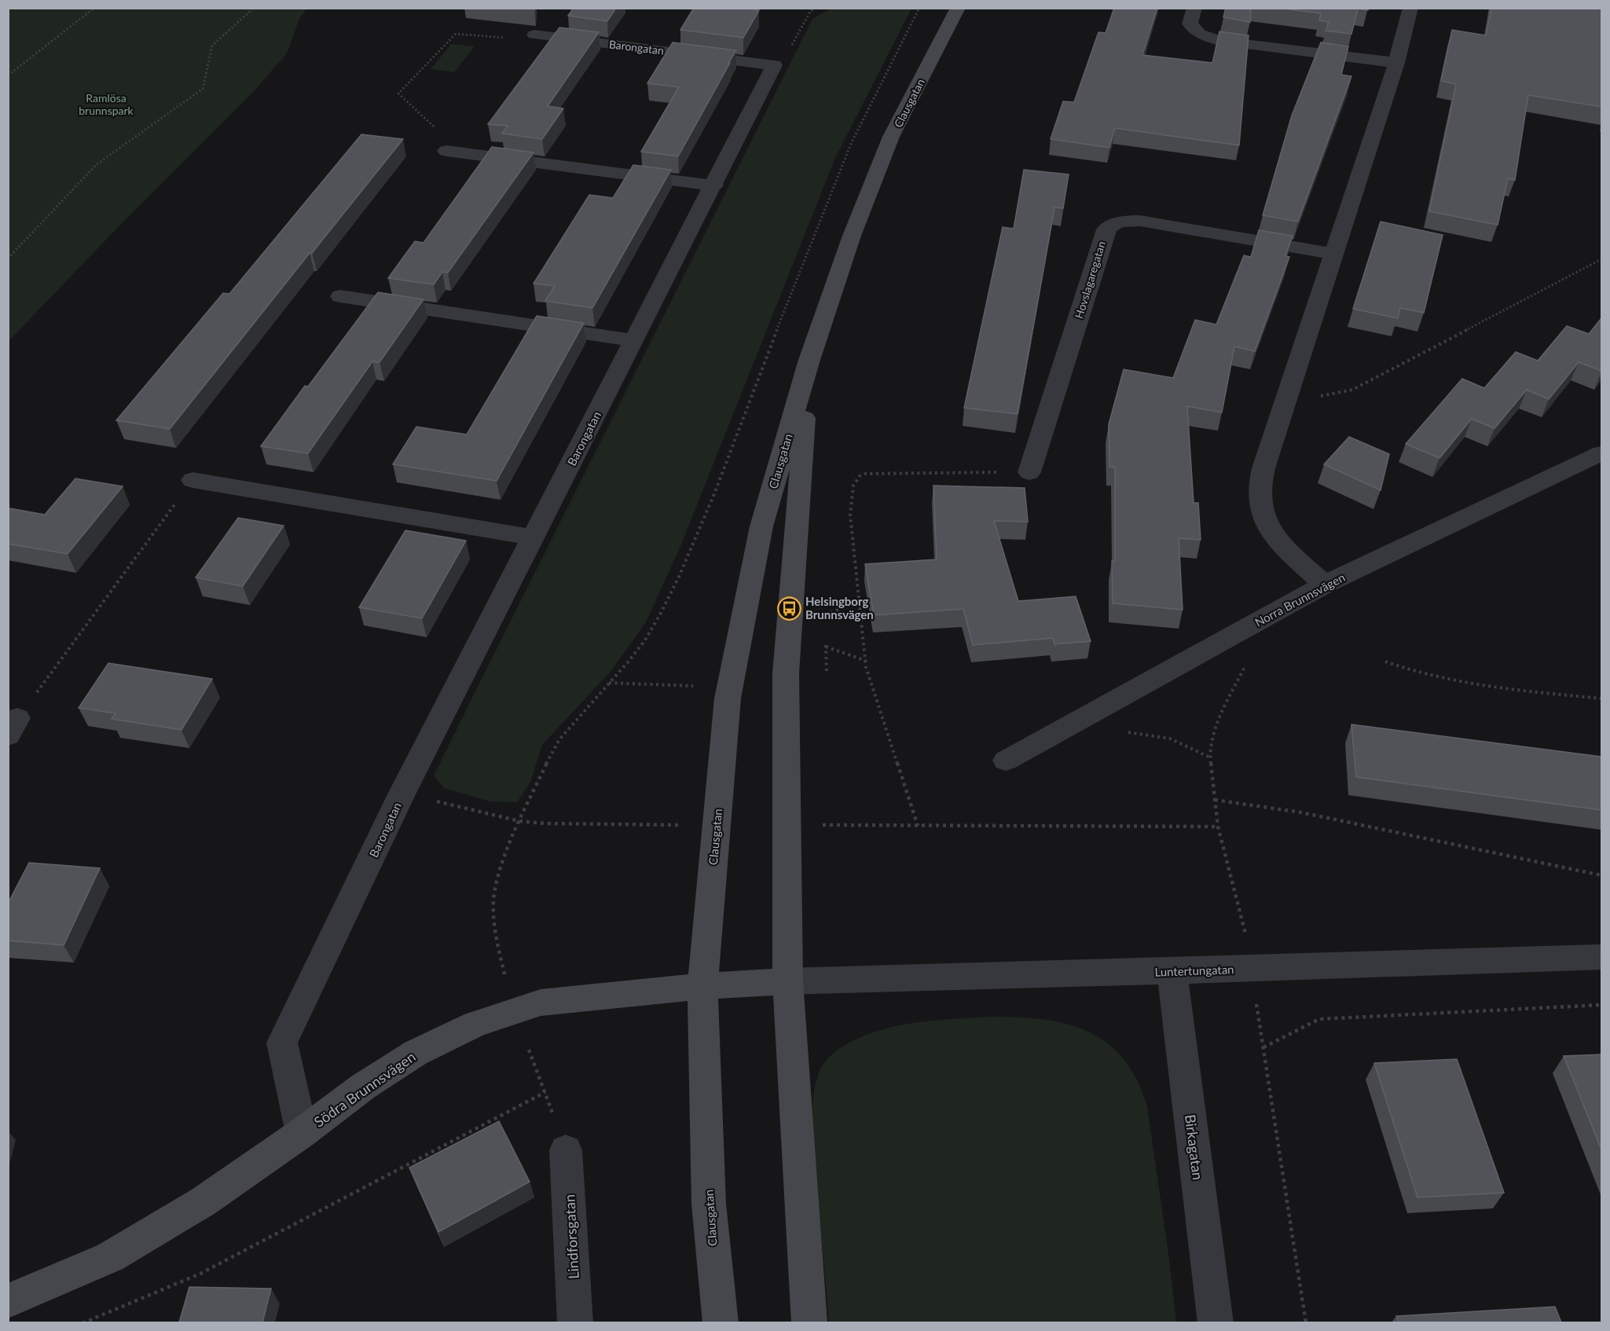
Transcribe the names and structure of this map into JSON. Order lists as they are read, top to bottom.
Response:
{
  "streets": {
    "main road": ["Clausgatan", "Södra Brunnsvägen"],
    "street": [
      "Barongatan",
      "Hovslagaregatan",
      "Norra Brunnsvägen",
      "Luntertungatan",
      "Birkagatan",
      "Lindforsgatan"
    ]
  },
  "crossings": [
    ["Barongatan", "Södra Brunnsvägen"],
    ["Clausgatan", "Luntertungatan"],
    ["Clausgatan", "Södra Brunnsvägen"],
    ["Luntertungatan", "Södra Brunnsvägen"],
    ["Luntertungatan", "Birkagatan"]
  ],
  "parks": ["Ramlösa brunnspark"],
  "places": {
    "bus stop": ["Helsingborg Brunnsvägen"]
  }
}
